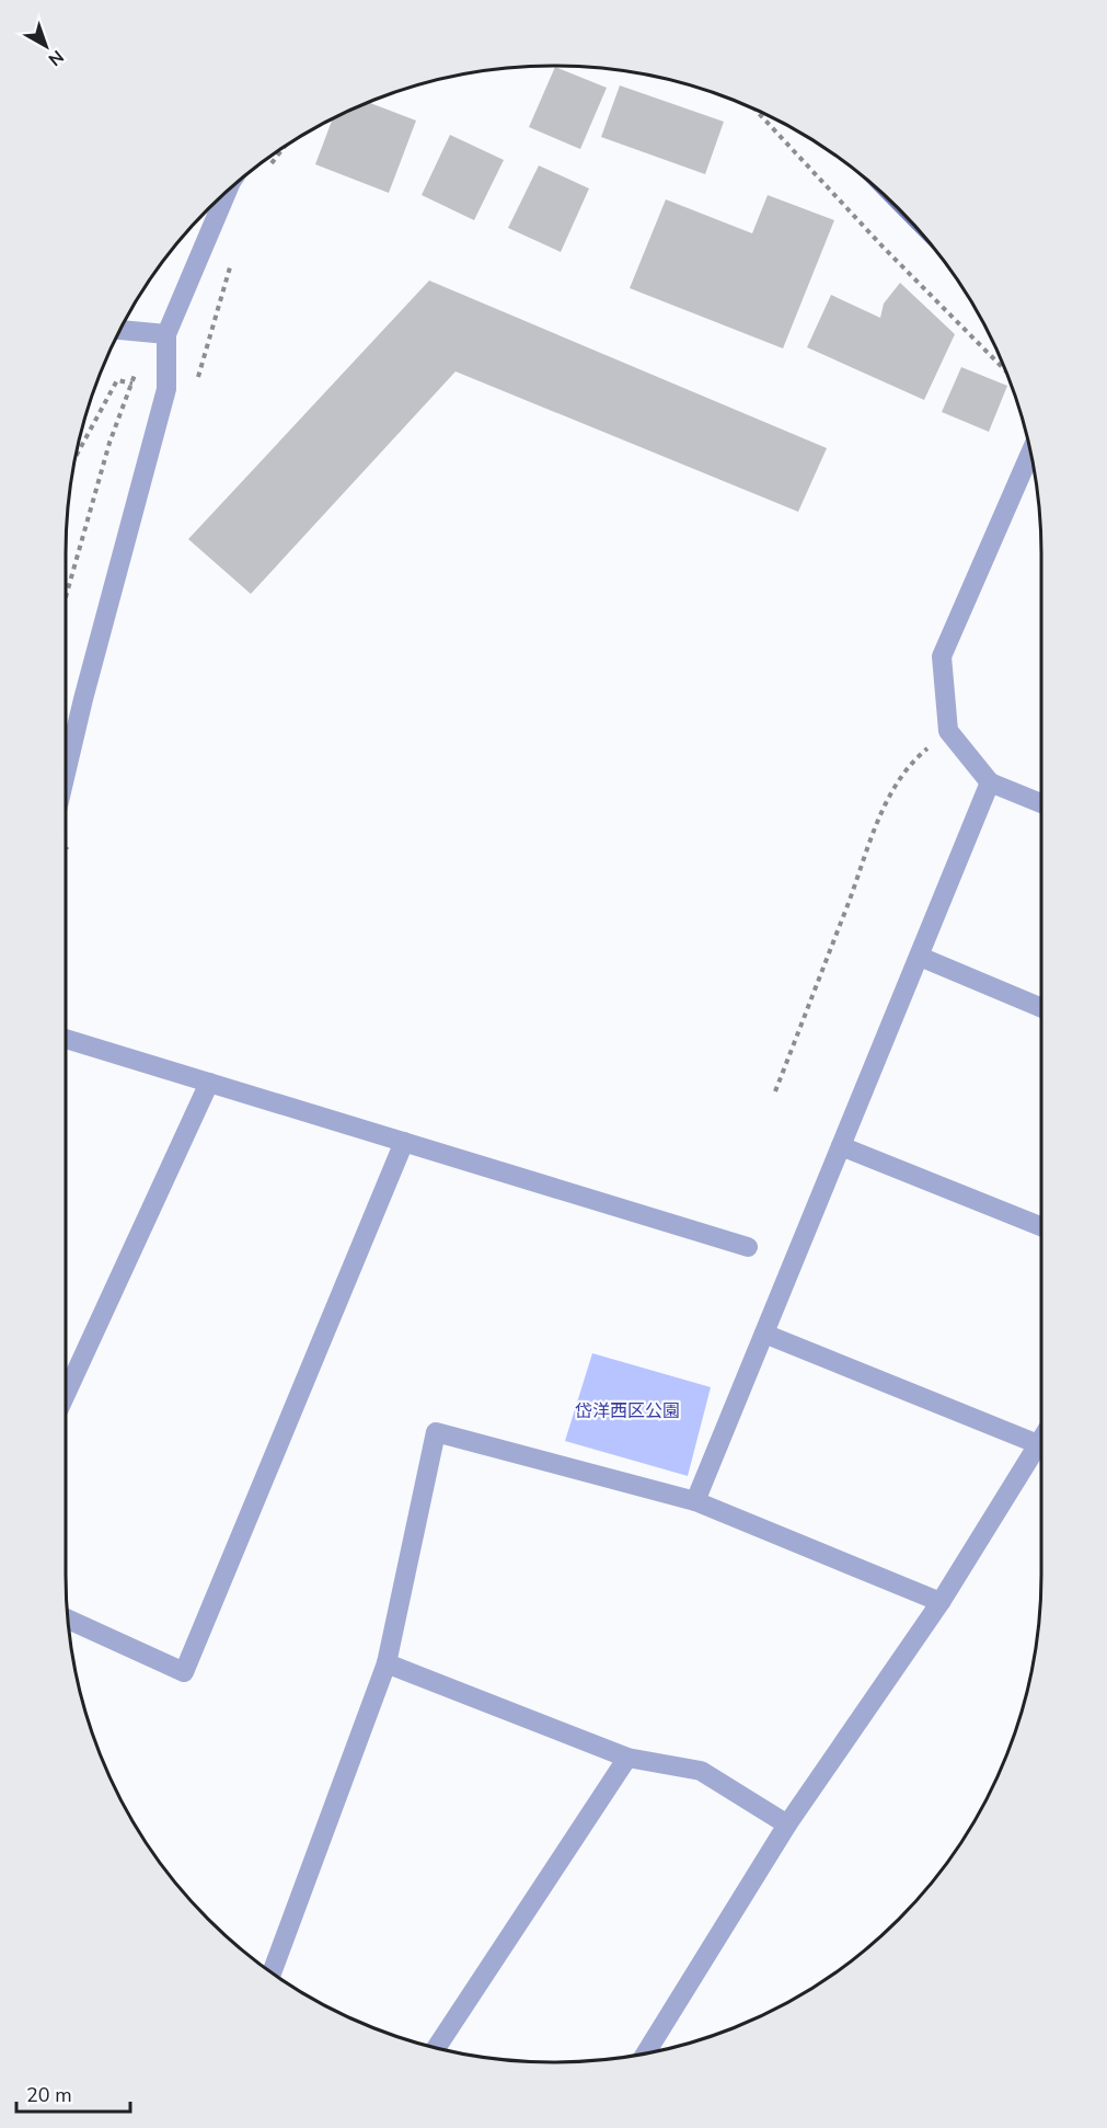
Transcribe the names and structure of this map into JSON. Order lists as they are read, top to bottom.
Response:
{
  "parks": ["岱洋西区公園"],
  "scale_bar": "20 m",
  "north": "bottom right"
}
